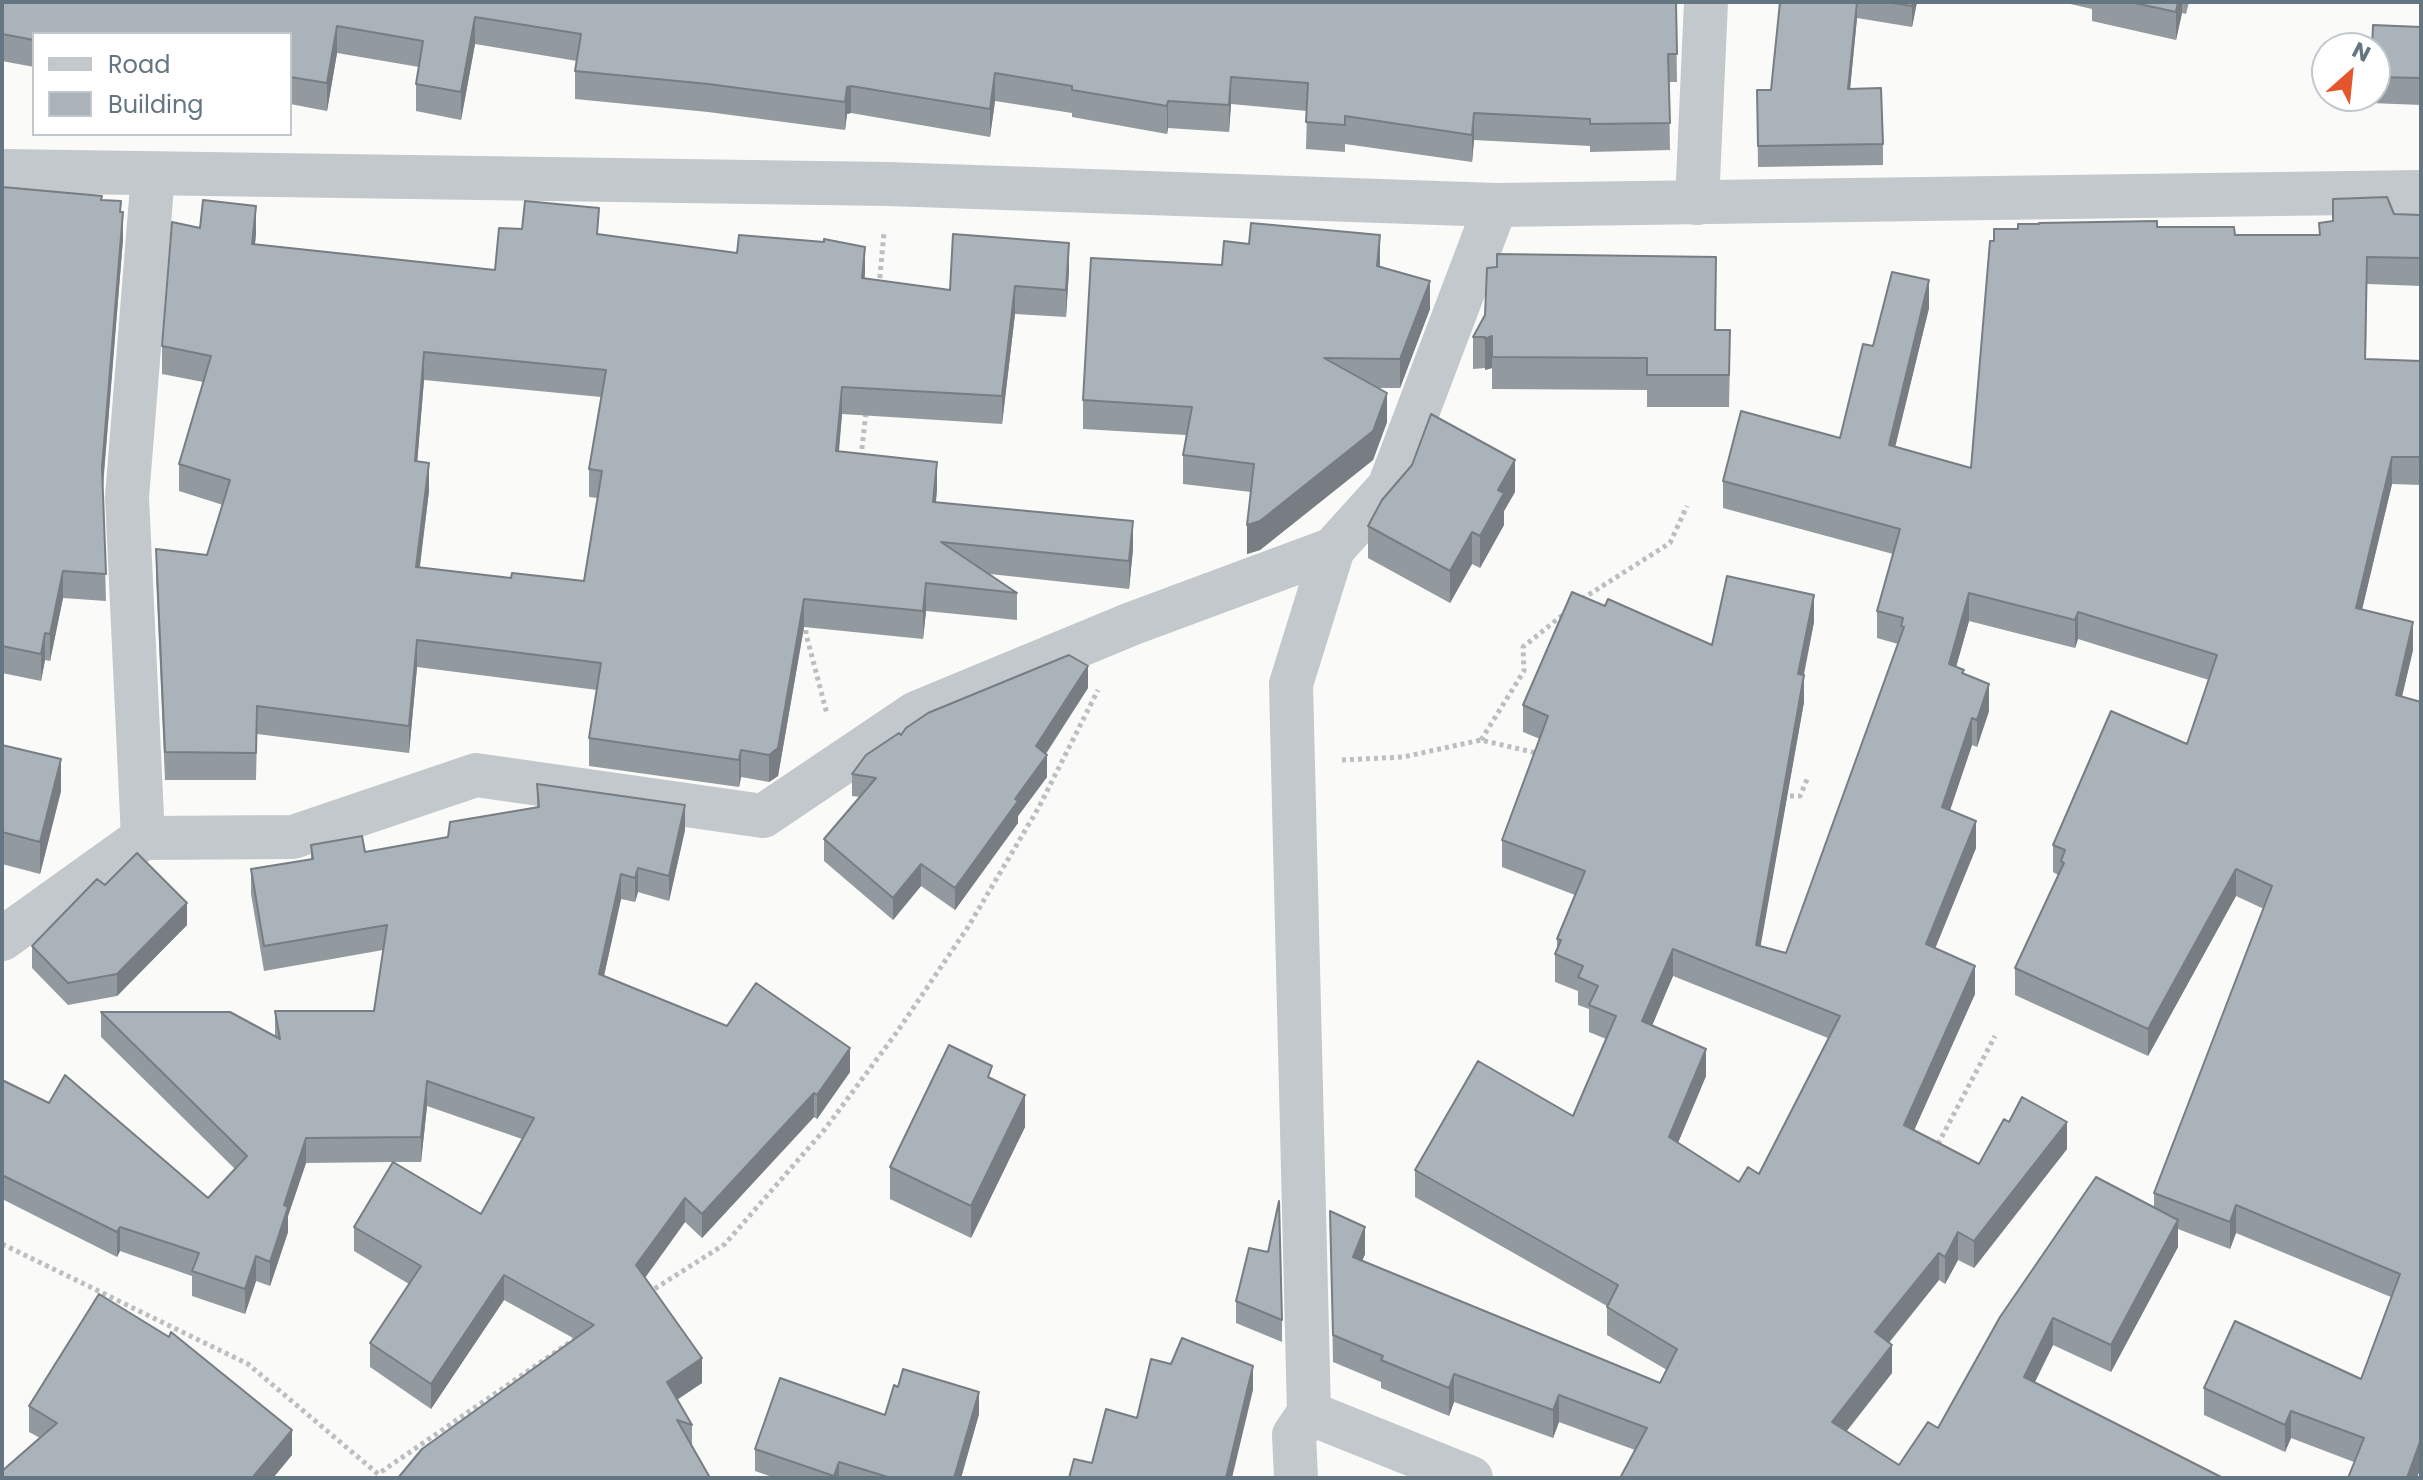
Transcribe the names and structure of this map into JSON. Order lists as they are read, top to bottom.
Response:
{
  "legend": ["Road", "Building"],
  "north": "top right"
}
